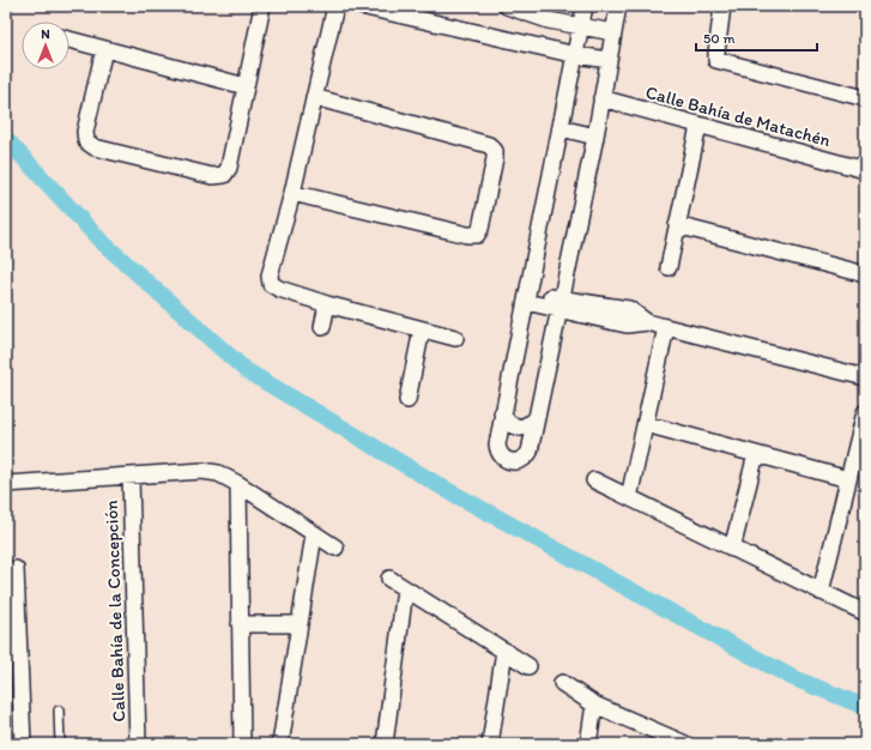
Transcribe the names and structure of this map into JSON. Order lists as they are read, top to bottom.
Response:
{
  "streets": {
    "street": ["Calle Bahía de Matachén", "Calle Bahía de la Concepción"]
  },
  "scale_bar": "50 m",
  "north": "top"
}
